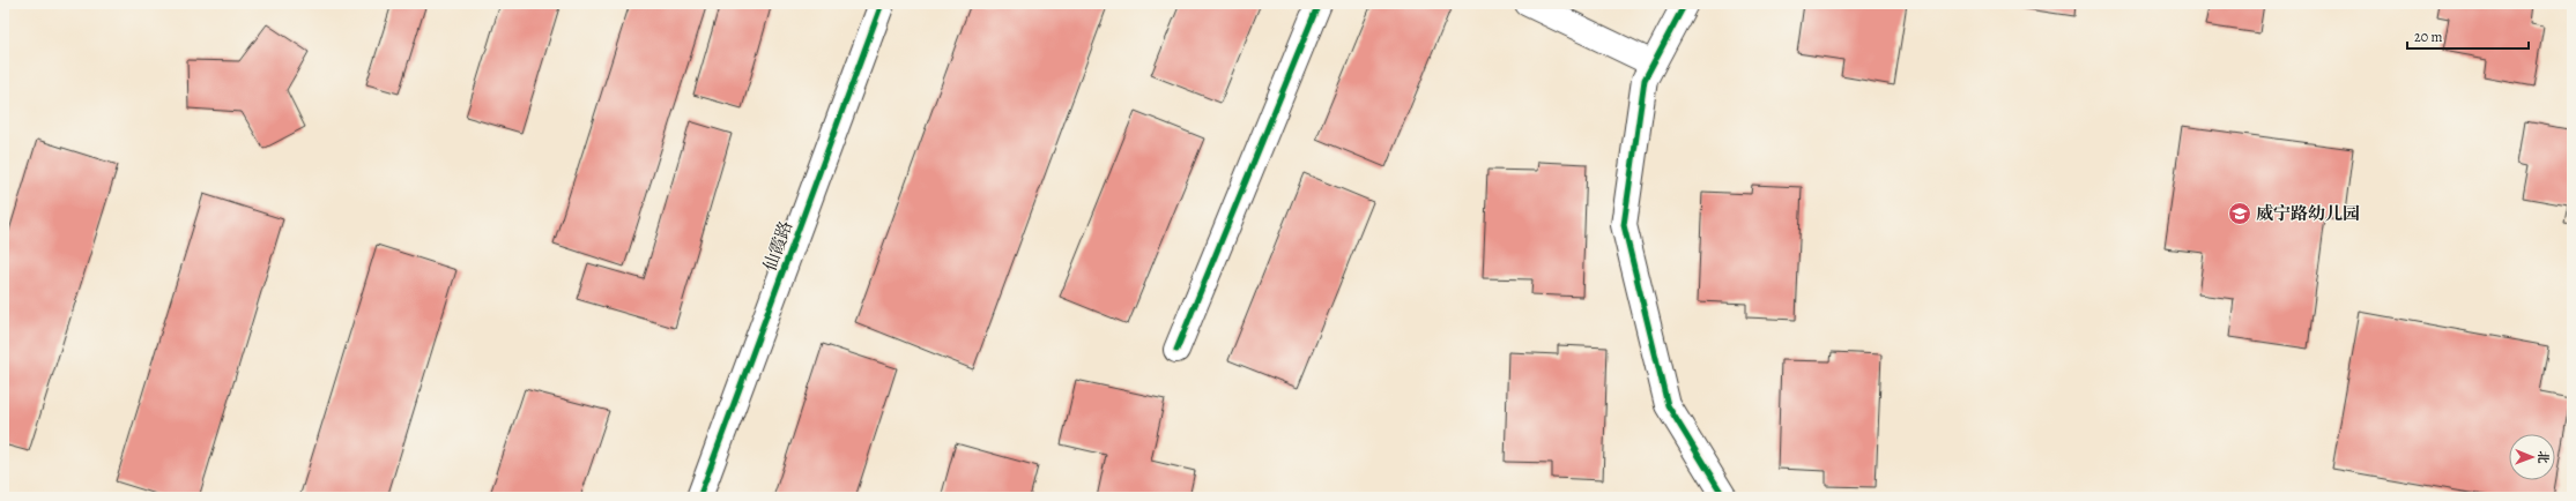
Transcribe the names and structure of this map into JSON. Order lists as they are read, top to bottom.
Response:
{
  "streets": {
    "street": ["仙霞路"]
  },
  "places": {
    "school or university": ["威宁路幼儿园"]
  },
  "scale_bar": "20 m",
  "north": "right"
}
